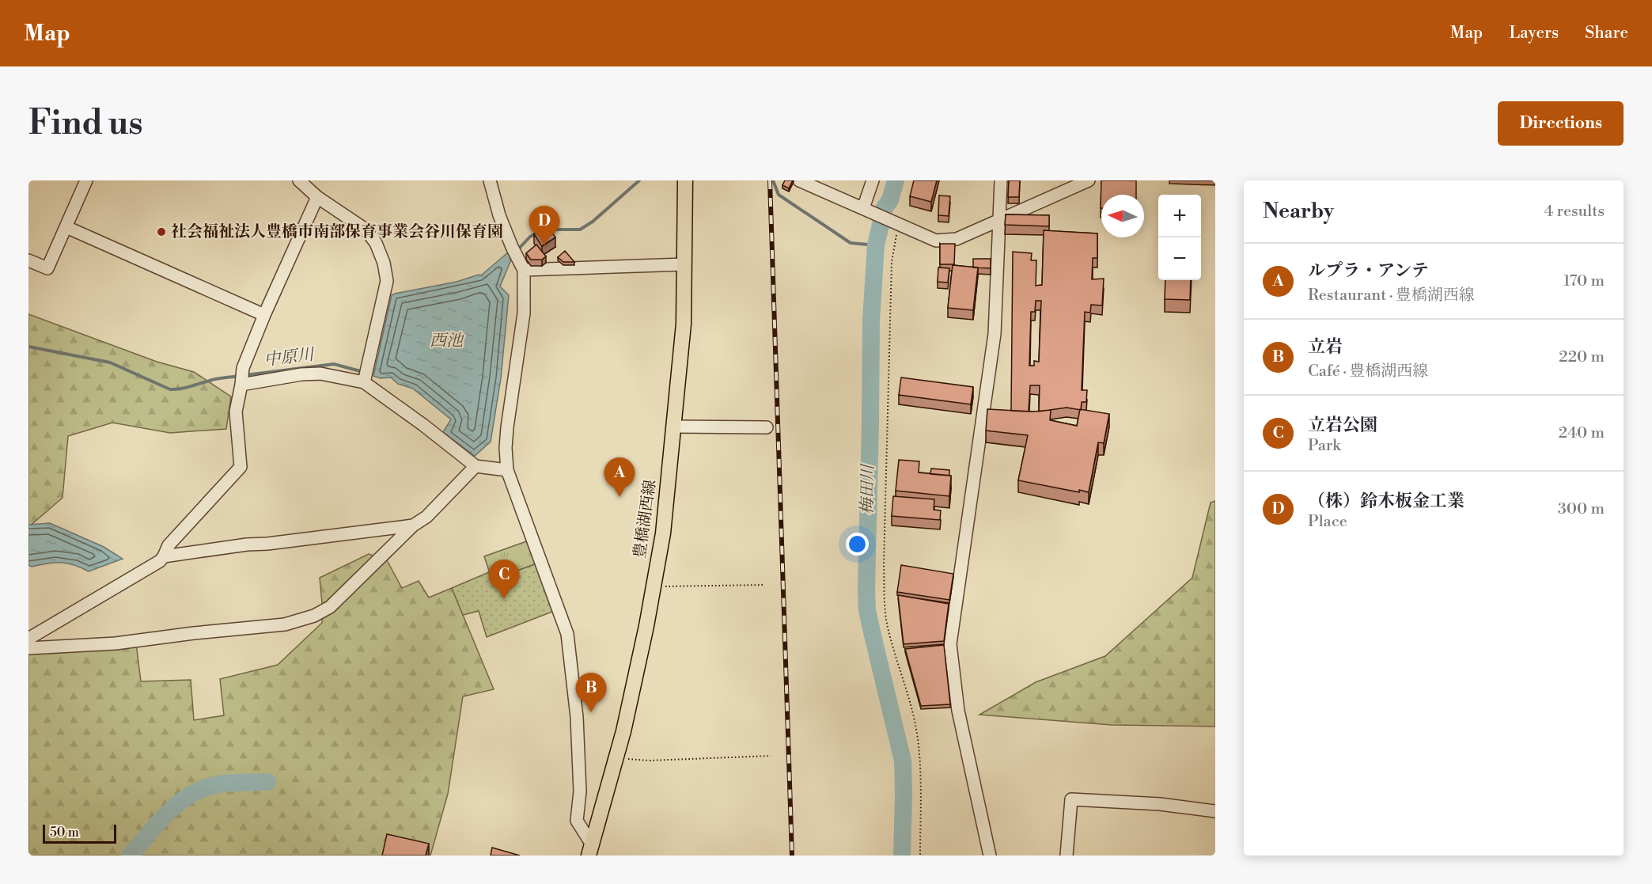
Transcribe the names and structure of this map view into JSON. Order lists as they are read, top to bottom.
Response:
{
  "streets": {
    "main road": ["豊橋湖西線"]
  },
  "water": ["西池", "中原川", "梅田川"],
  "places": ["社会福祉法人豊橋市南部保育事業会谷川保育園"],
  "scale_bar": "50 m",
  "north": "left",
  "page": {
    "header": "Map",
    "nav": ["Map", "Layers", "Share"],
    "buttons": "Directions",
    "title": "Find us",
    "heading": ["Nearby", "4 results"],
    "map_buttons": ["+", "−"],
    "pins": [
      "D",
      "A",
      "C",
      "B"
    ],
    "list": [
      {
        "mark": "A",
        "name": "ルプラ・アンテ",
        "note": "Restaurant · 豊橋湖西線",
        "value": "170 m"
      },
      {
        "mark": "B",
        "name": "立岩",
        "note": "Café · 豊橋湖西線",
        "value": "220 m"
      },
      {
        "mark": "C",
        "name": "立岩公園",
        "note": "Park",
        "value": "240 m"
      },
      {
        "mark": "D",
        "name": "（株）鈴木板金工業",
        "note": "Place",
        "value": "300 m"
      }
    ],
    "scale": "50 m"
  }
}
